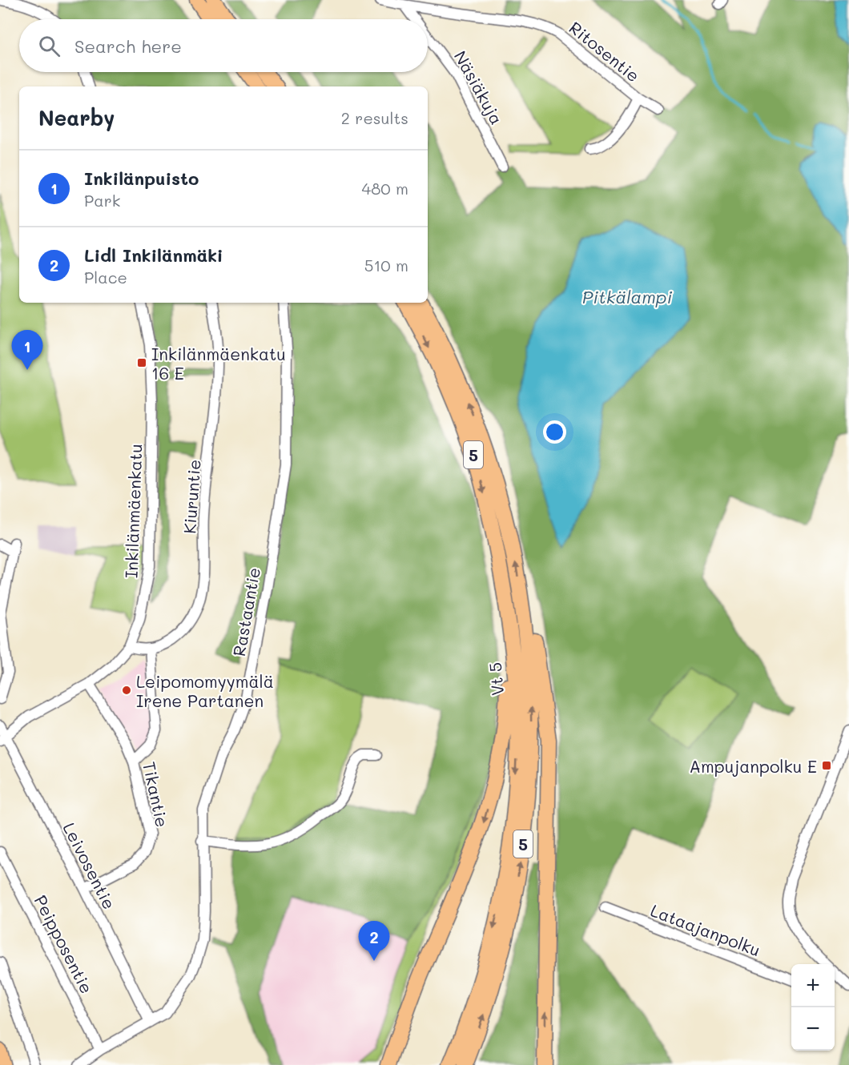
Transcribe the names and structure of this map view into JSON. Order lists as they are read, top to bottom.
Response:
{
  "streets": {
    "highway": ["5", "Vt 5"],
    "street": [
      "Ritosentie",
      "Näsiäkuja",
      "Kiuruntie",
      "Inkilänmäenkatu",
      "Rastaantie",
      "Tikantie",
      "Leivosentie",
      "Lataajanpolku",
      "Peipposentie"
    ]
  },
  "crossings": [
    ["Ritosentie", "Näsiäkuja"],
    ["Inkilänmäenkatu", "Tikantie"],
    ["Inkilänmäenkatu", "Leivosentie"],
    ["Rastaantie", "Leivosentie"],
    ["Rastaantie", "Peipposentie"],
    ["Tikantie", "Leivosentie"]
  ],
  "water": ["Pitkälampi"],
  "places": {
    "transit": ["Inkilänmäenkatu 16 E", "Ampujanpolku E"],
    "other": ["Leipomomyymälä Irene Partanen"]
  },
  "page": {
    "search": "Search here",
    "heading": ["Nearby", "2 results"],
    "list": [
      {
        "mark": "1",
        "name": "Inkilänpuisto",
        "note": "Park",
        "value": "480 m"
      },
      {
        "mark": "2",
        "name": "Lidl Inkilänmäki",
        "note": "Place",
        "value": "510 m"
      }
    ],
    "pins": ["1", "2"],
    "map_buttons": ["+", "−"]
  }
}
